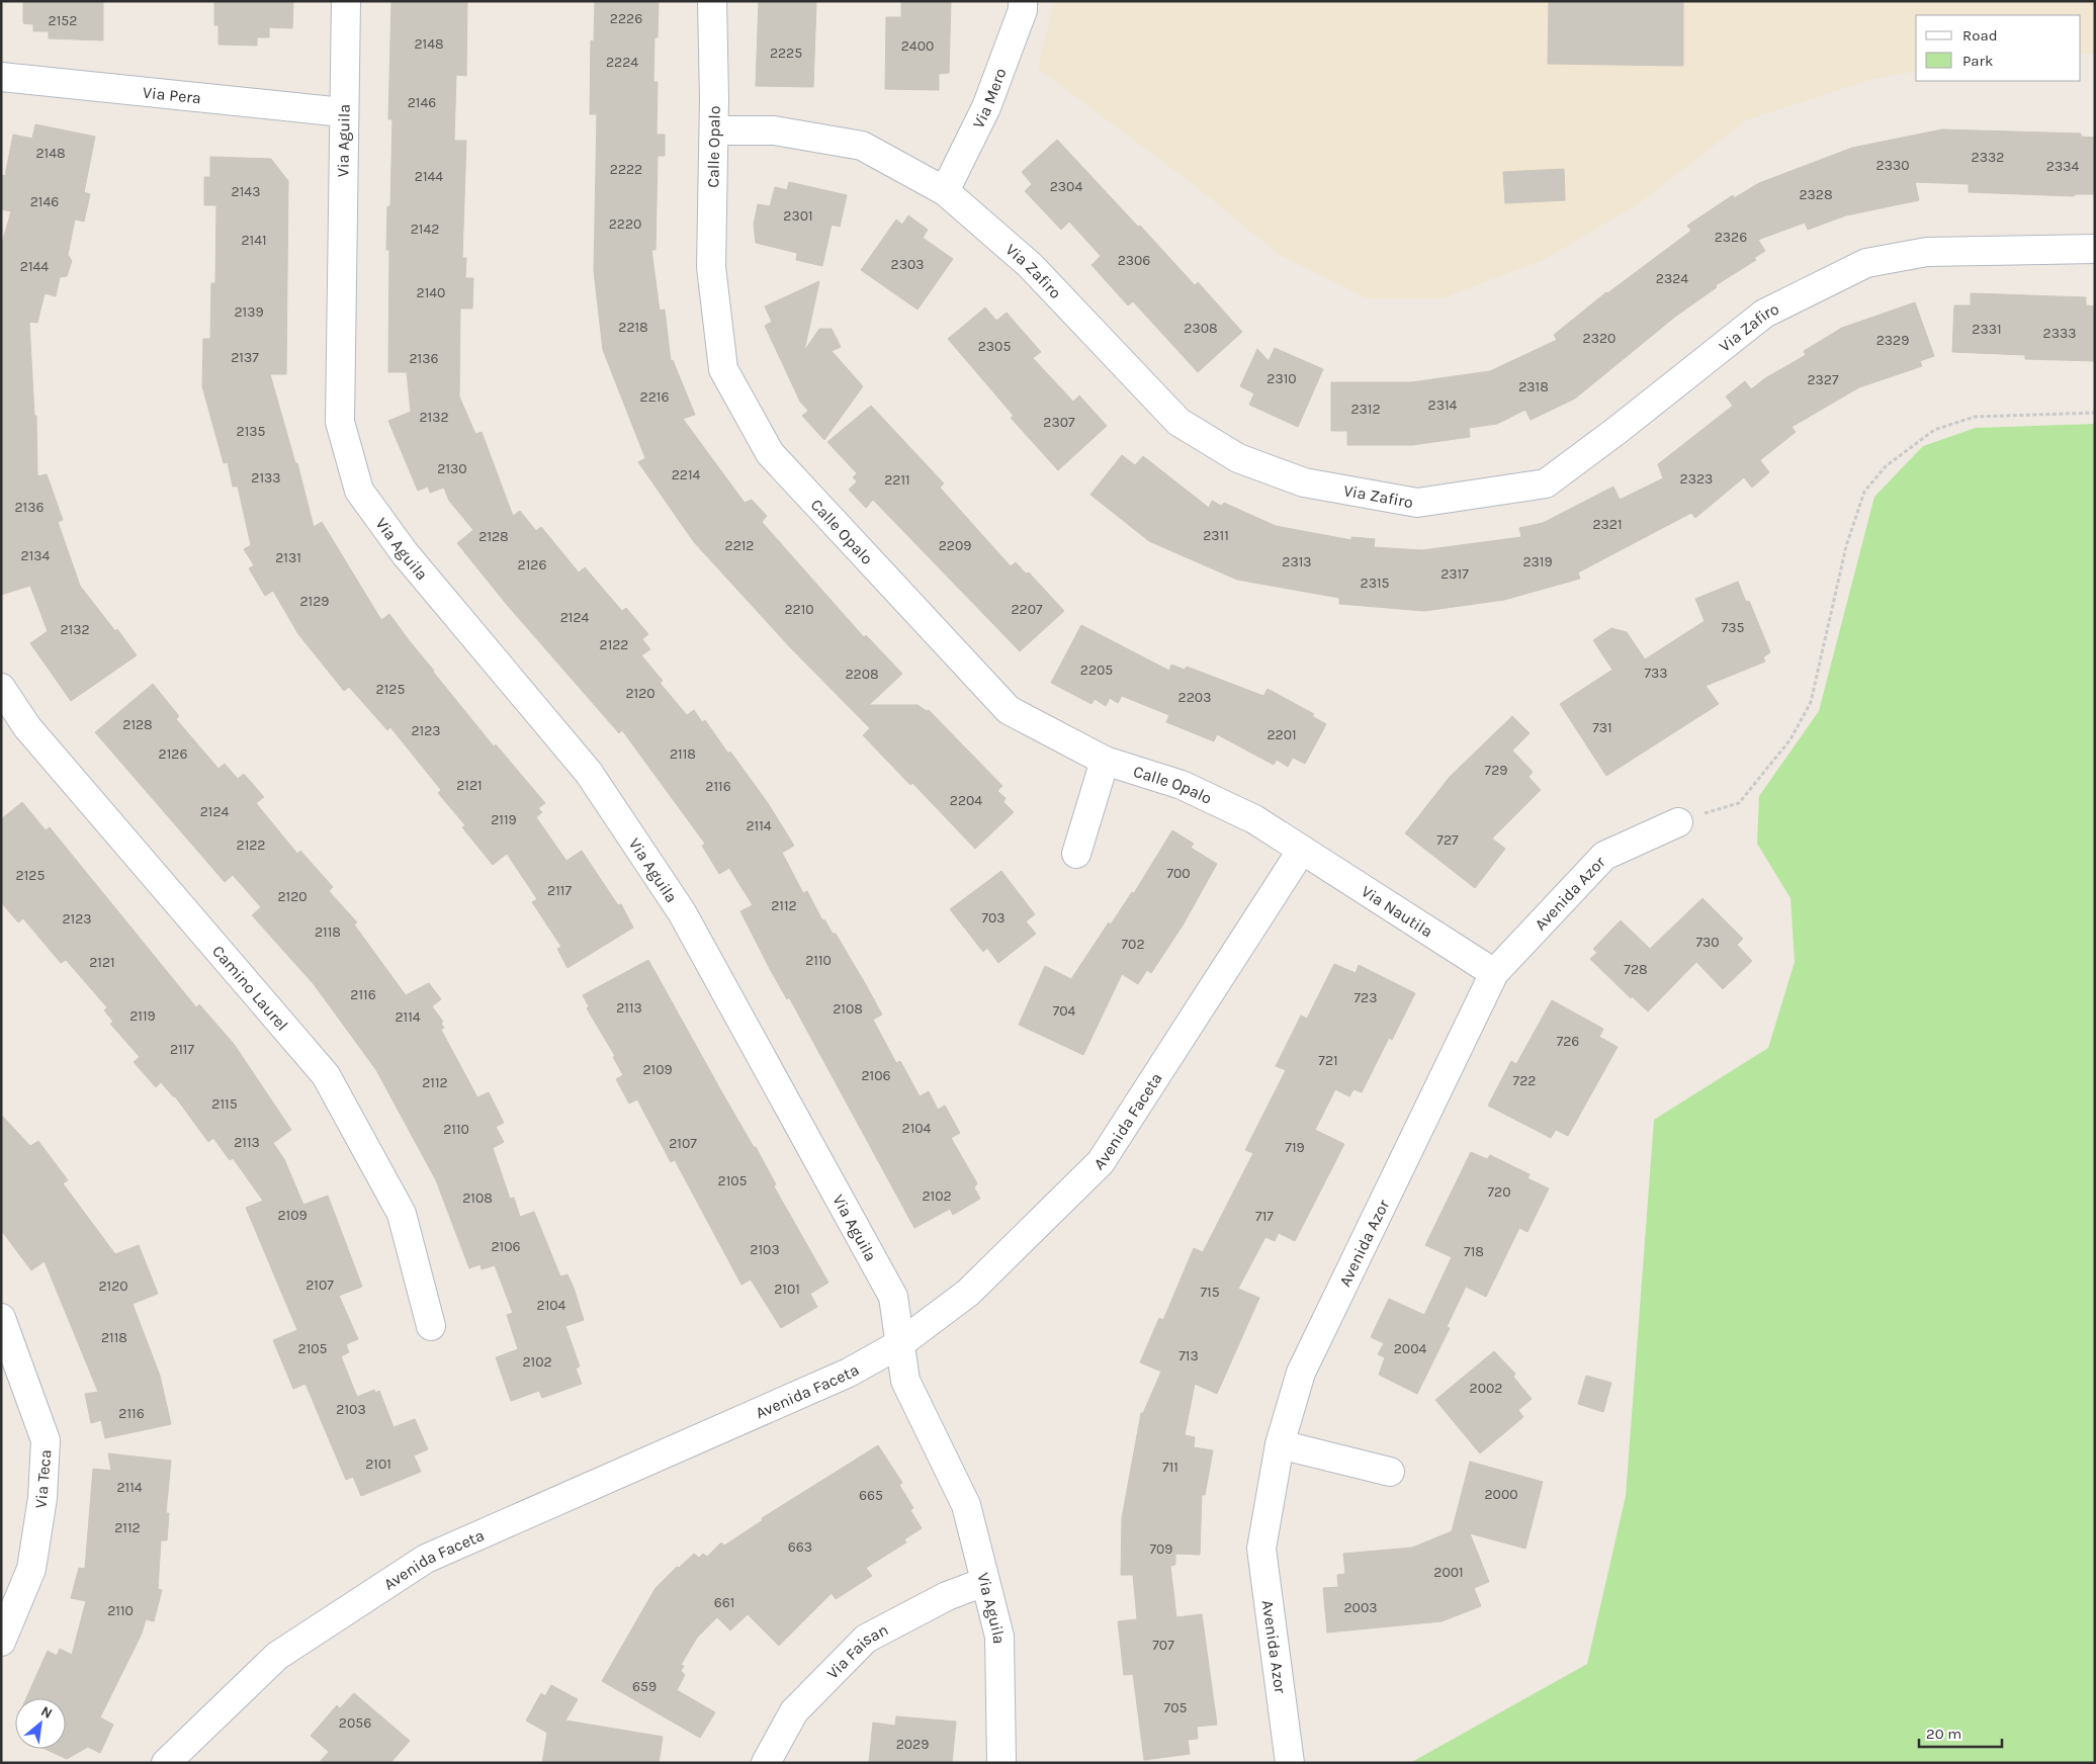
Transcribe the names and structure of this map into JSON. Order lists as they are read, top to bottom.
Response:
{
  "streets": {
    "street": [
      "Via Pera",
      "Via Mero",
      "Via Aguila",
      "Calle Opalo",
      "Via Zafiro",
      "Avenida Azor",
      "Via Nautila",
      "Camino Laurel",
      "Avenida Faceta",
      "Via Teca",
      "Via Faisan"
    ]
  },
  "crossings": [
    ["Via Pera", "Via Aguila"],
    ["Via Mero", "Via Zafiro"],
    ["Via Aguila", "Avenida Faceta"],
    ["Via Aguila", "Via Faisan"],
    ["Calle Opalo", "Via Zafiro"],
    ["Calle Opalo", "Via Nautila"],
    ["Calle Opalo", "Avenida Faceta"],
    ["Avenida Azor", "Via Nautila"],
    ["Via Nautila", "Avenida Faceta"]
  ],
  "house_numbers": [
    "2226",
    "2152",
    "2148",
    "2400",
    "2225",
    "2224",
    "2146",
    "2148",
    "2332",
    "2330",
    "2334",
    "2222",
    "2144",
    "2304",
    "2143",
    "2328",
    "2146",
    "2301",
    "2220",
    "2142",
    "2326",
    "2141",
    "2306",
    "2303",
    "2144",
    "2324",
    "2140",
    "2139",
    "2218",
    "2308",
    "2331",
    "2333",
    "2320",
    "2329",
    "2305",
    "2137",
    "2136",
    "2310",
    "2327",
    "2318",
    "2216",
    "2314",
    "2312",
    "2132",
    "2307",
    "2135",
    "2130",
    "2214",
    "2133",
    "2323",
    "2211",
    "2136",
    "2321",
    "2311",
    "2128",
    "2212",
    "2209",
    "2134",
    "2131",
    "2313",
    "2319",
    "2126",
    "2317",
    "2315",
    "2129",
    "2210",
    "2207",
    "2124",
    "735",
    "2132",
    "2122",
    "2205",
    "733",
    "2208",
    "2125",
    "2120",
    "2203",
    "2128",
    "731",
    "2123",
    "2201",
    "2126",
    "2118",
    "729",
    "2121",
    "2116",
    "2204",
    "2124",
    "2119",
    "2114",
    "727",
    "2122",
    "700",
    "2125",
    "2117",
    "2120",
    "2112",
    "703",
    "2123",
    "2118",
    "730",
    "702",
    "2110",
    "2121",
    "728",
    "2116",
    "723",
    "2113",
    "2108",
    "704",
    "2119",
    "2114",
    "726",
    "2117",
    "721",
    "2109",
    "2106",
    "722",
    "2112",
    "2115",
    "2104",
    "2110",
    "2113",
    "2107",
    "719",
    "2105",
    "720",
    "2102",
    "2108",
    "2109",
    "717",
    "2106",
    "2103",
    "718",
    "2107",
    "2120",
    "2101",
    "715",
    "2104",
    "2118",
    "2105",
    "2004",
    "713",
    "2102",
    "2002",
    "2103",
    "2116",
    "2101",
    "711",
    "2114",
    "2000",
    "665",
    "2112",
    "663",
    "709",
    "2001",
    "661",
    "2003",
    "2110",
    "707",
    "659",
    "705",
    "2056",
    "2029"
  ],
  "legend": ["Road", "Park"],
  "scale_bar": "20 m",
  "north": "top right"
}
